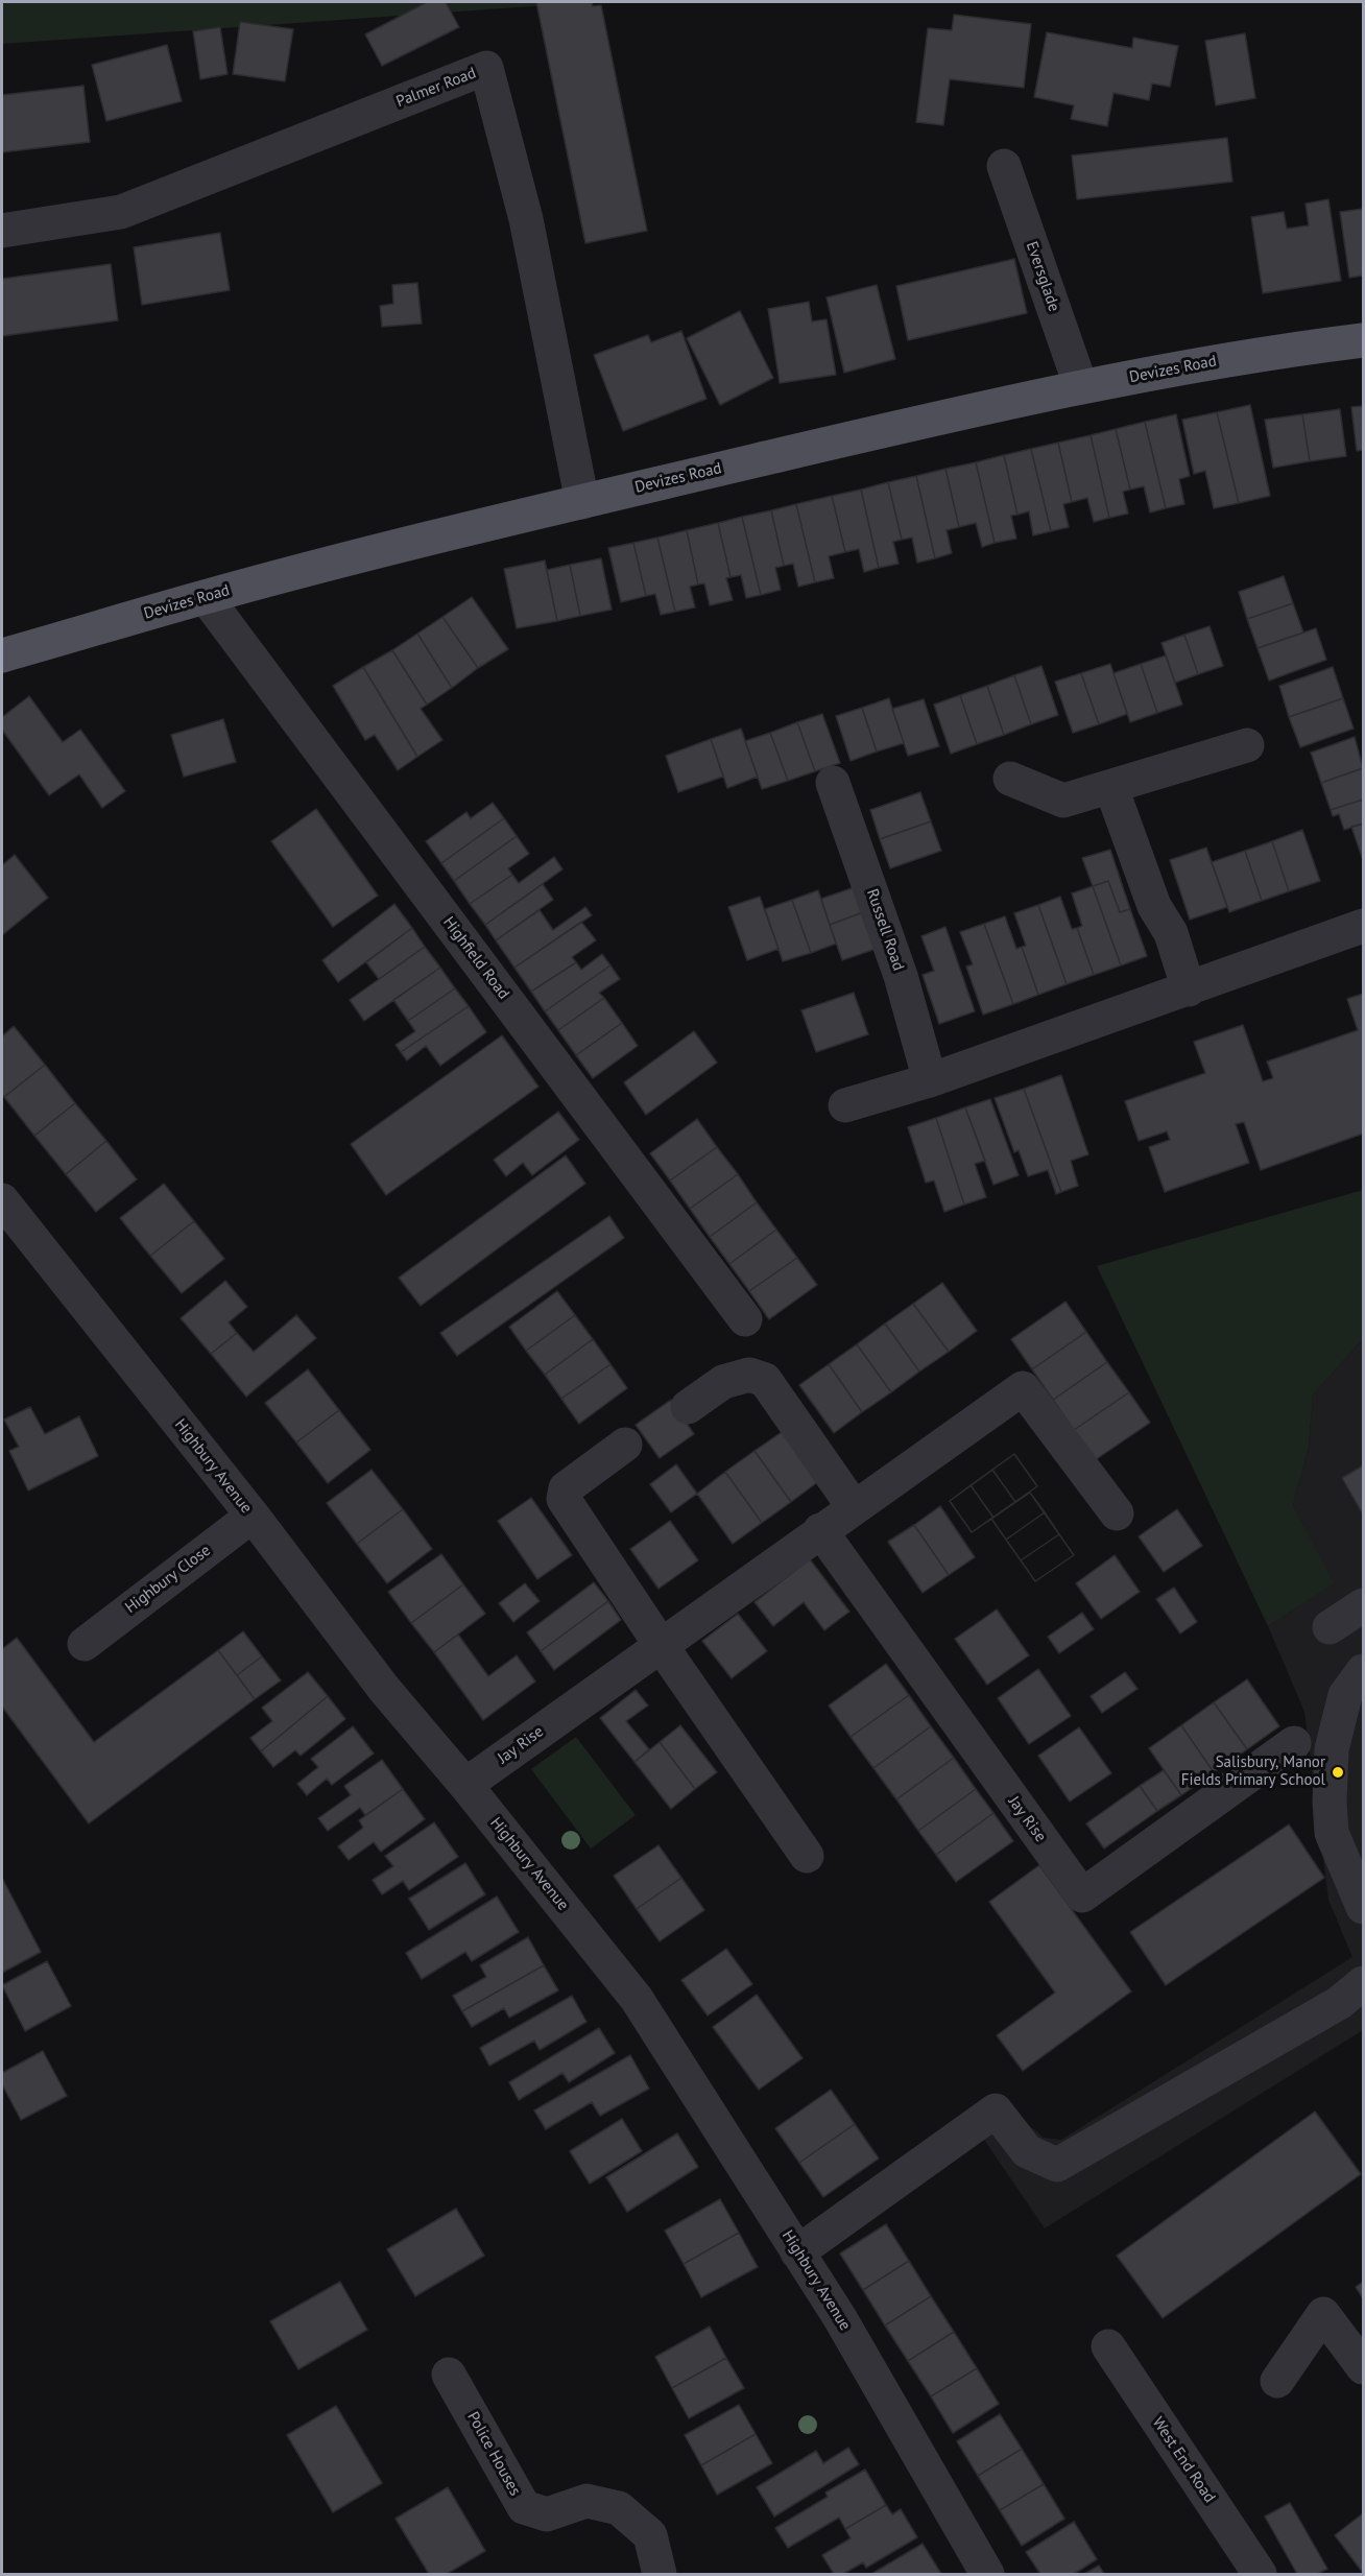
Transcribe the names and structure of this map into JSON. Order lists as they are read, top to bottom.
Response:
{
  "streets": {
    "main road": ["Devizes Road"],
    "street": [
      "Palmer Road",
      "Eversglade",
      "Russell Road",
      "Highfield Road",
      "Highbury Avenue",
      "Highbury Close",
      "Jay Rise",
      "Police Houses",
      "West End Road"
    ]
  },
  "crossings": [
    ["Palmer Road", "Devizes Road"],
    ["Eversglade", "Devizes Road"],
    ["Devizes Road", "Highfield Road"],
    ["Highbury Avenue", "Highbury Close"],
    ["Highbury Avenue", "Jay Rise"]
  ],
  "places": ["Salisbury, Manor Fields Primary School"]
}
